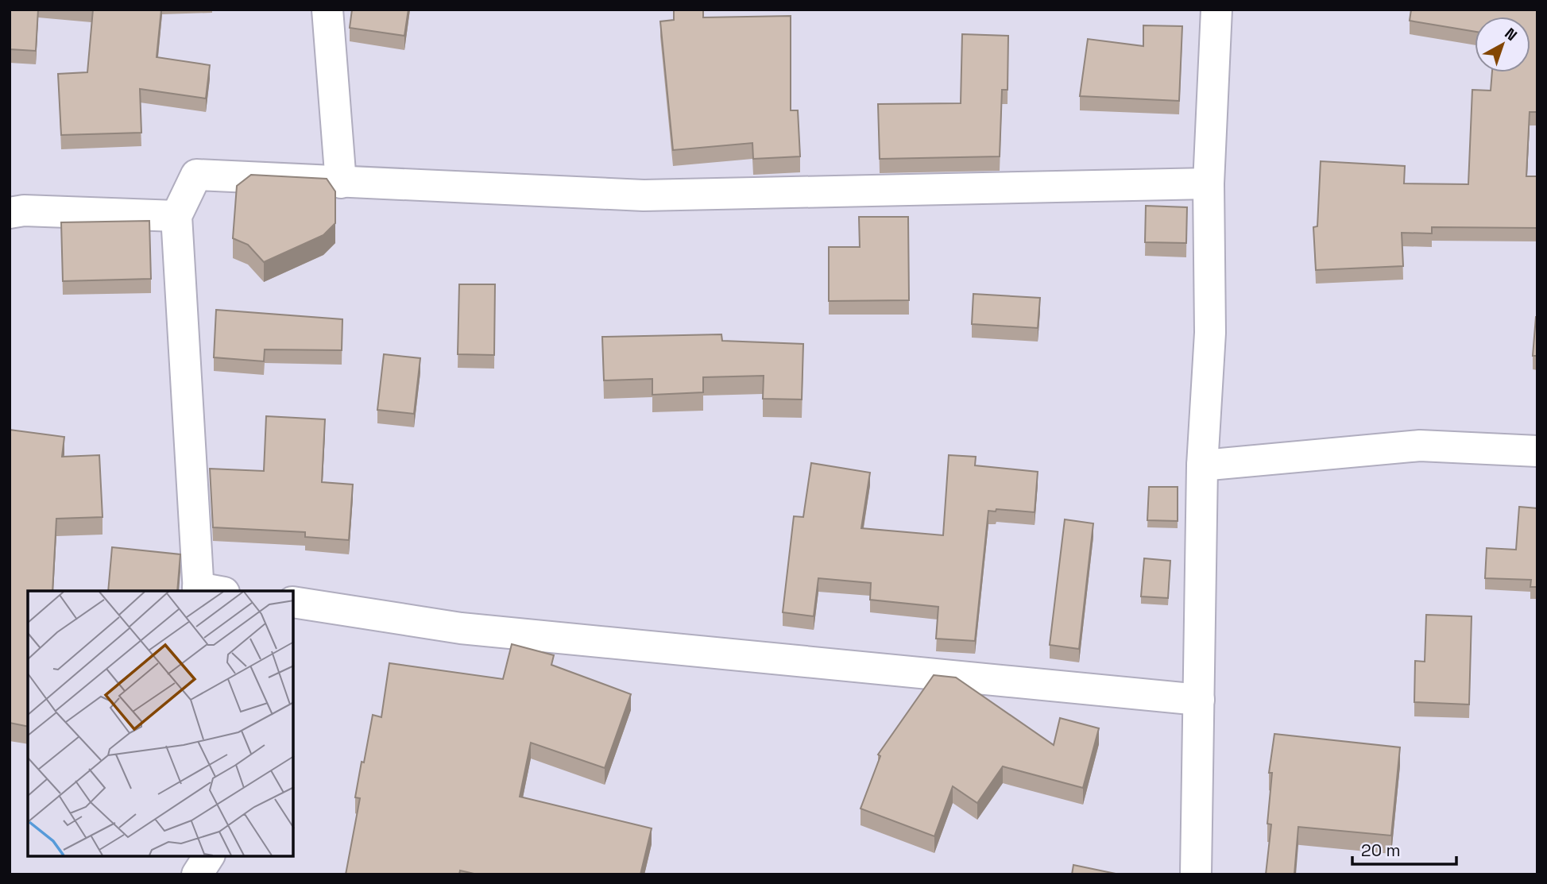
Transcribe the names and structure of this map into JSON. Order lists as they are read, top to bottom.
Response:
{
  "scale_bar": "20 m",
  "north": "top right"
}
